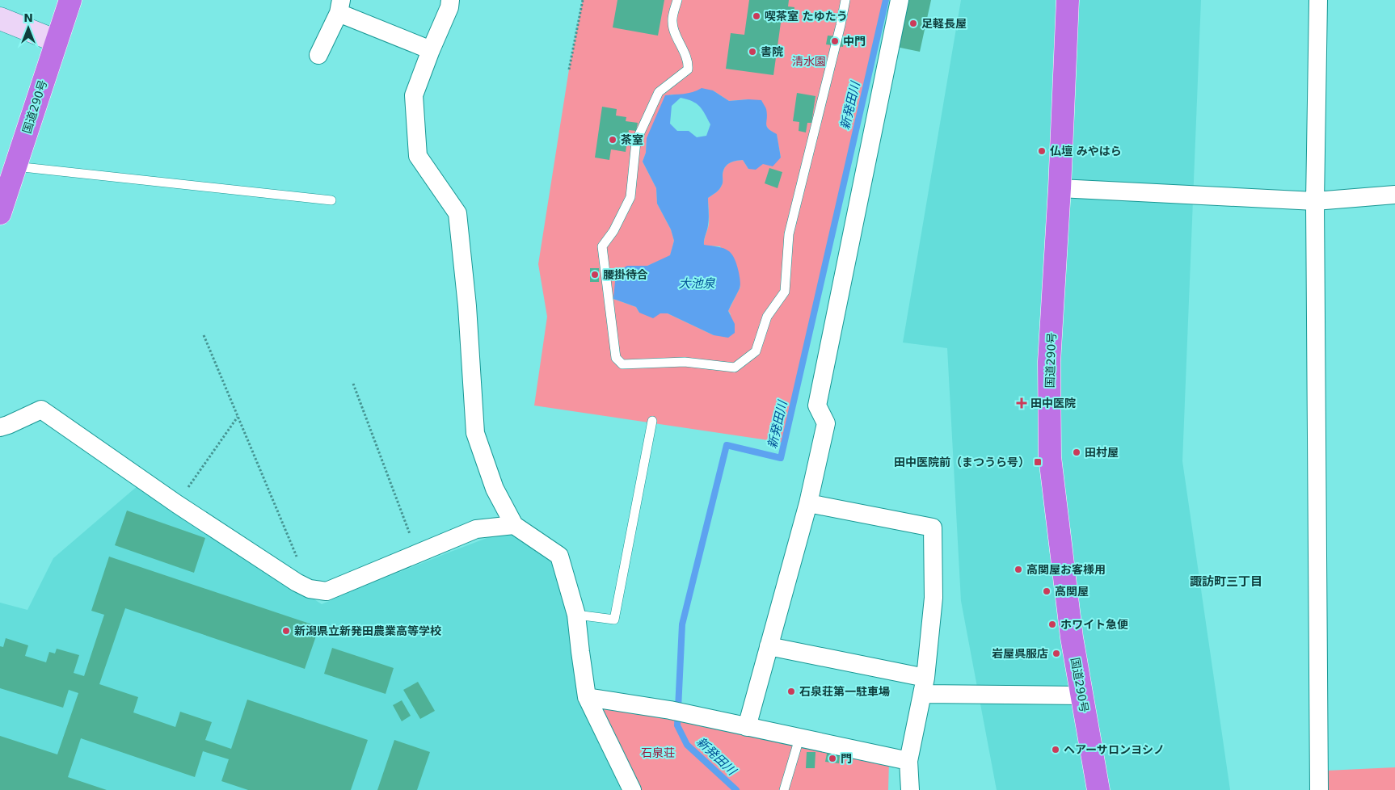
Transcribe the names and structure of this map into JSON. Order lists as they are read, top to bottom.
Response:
{
  "streets": {
    "highway": ["国道290号"]
  },
  "districts": ["諏訪町三丁目"],
  "water": ["新発田川", "大池泉"],
  "parks": ["清水園", "石泉荘"],
  "places": {
    "other": [
      "喫茶室 たゆたう",
      "足軽長屋",
      "中門",
      "書院",
      "茶室",
      "仏壇 みやはら",
      "腰掛待合",
      "田村屋",
      "高関屋お客様用",
      "高関屋",
      "ホワイト急便",
      "新潟県立新発田農業高等学校",
      "岩屋呉服店",
      "石泉荘第一駐車場",
      "ヘアーサロンヨシノ",
      "門"
    ],
    "health": ["田中医院"],
    "transit": ["田中医院前（まつうら号）"]
  },
  "north": "top"
}
